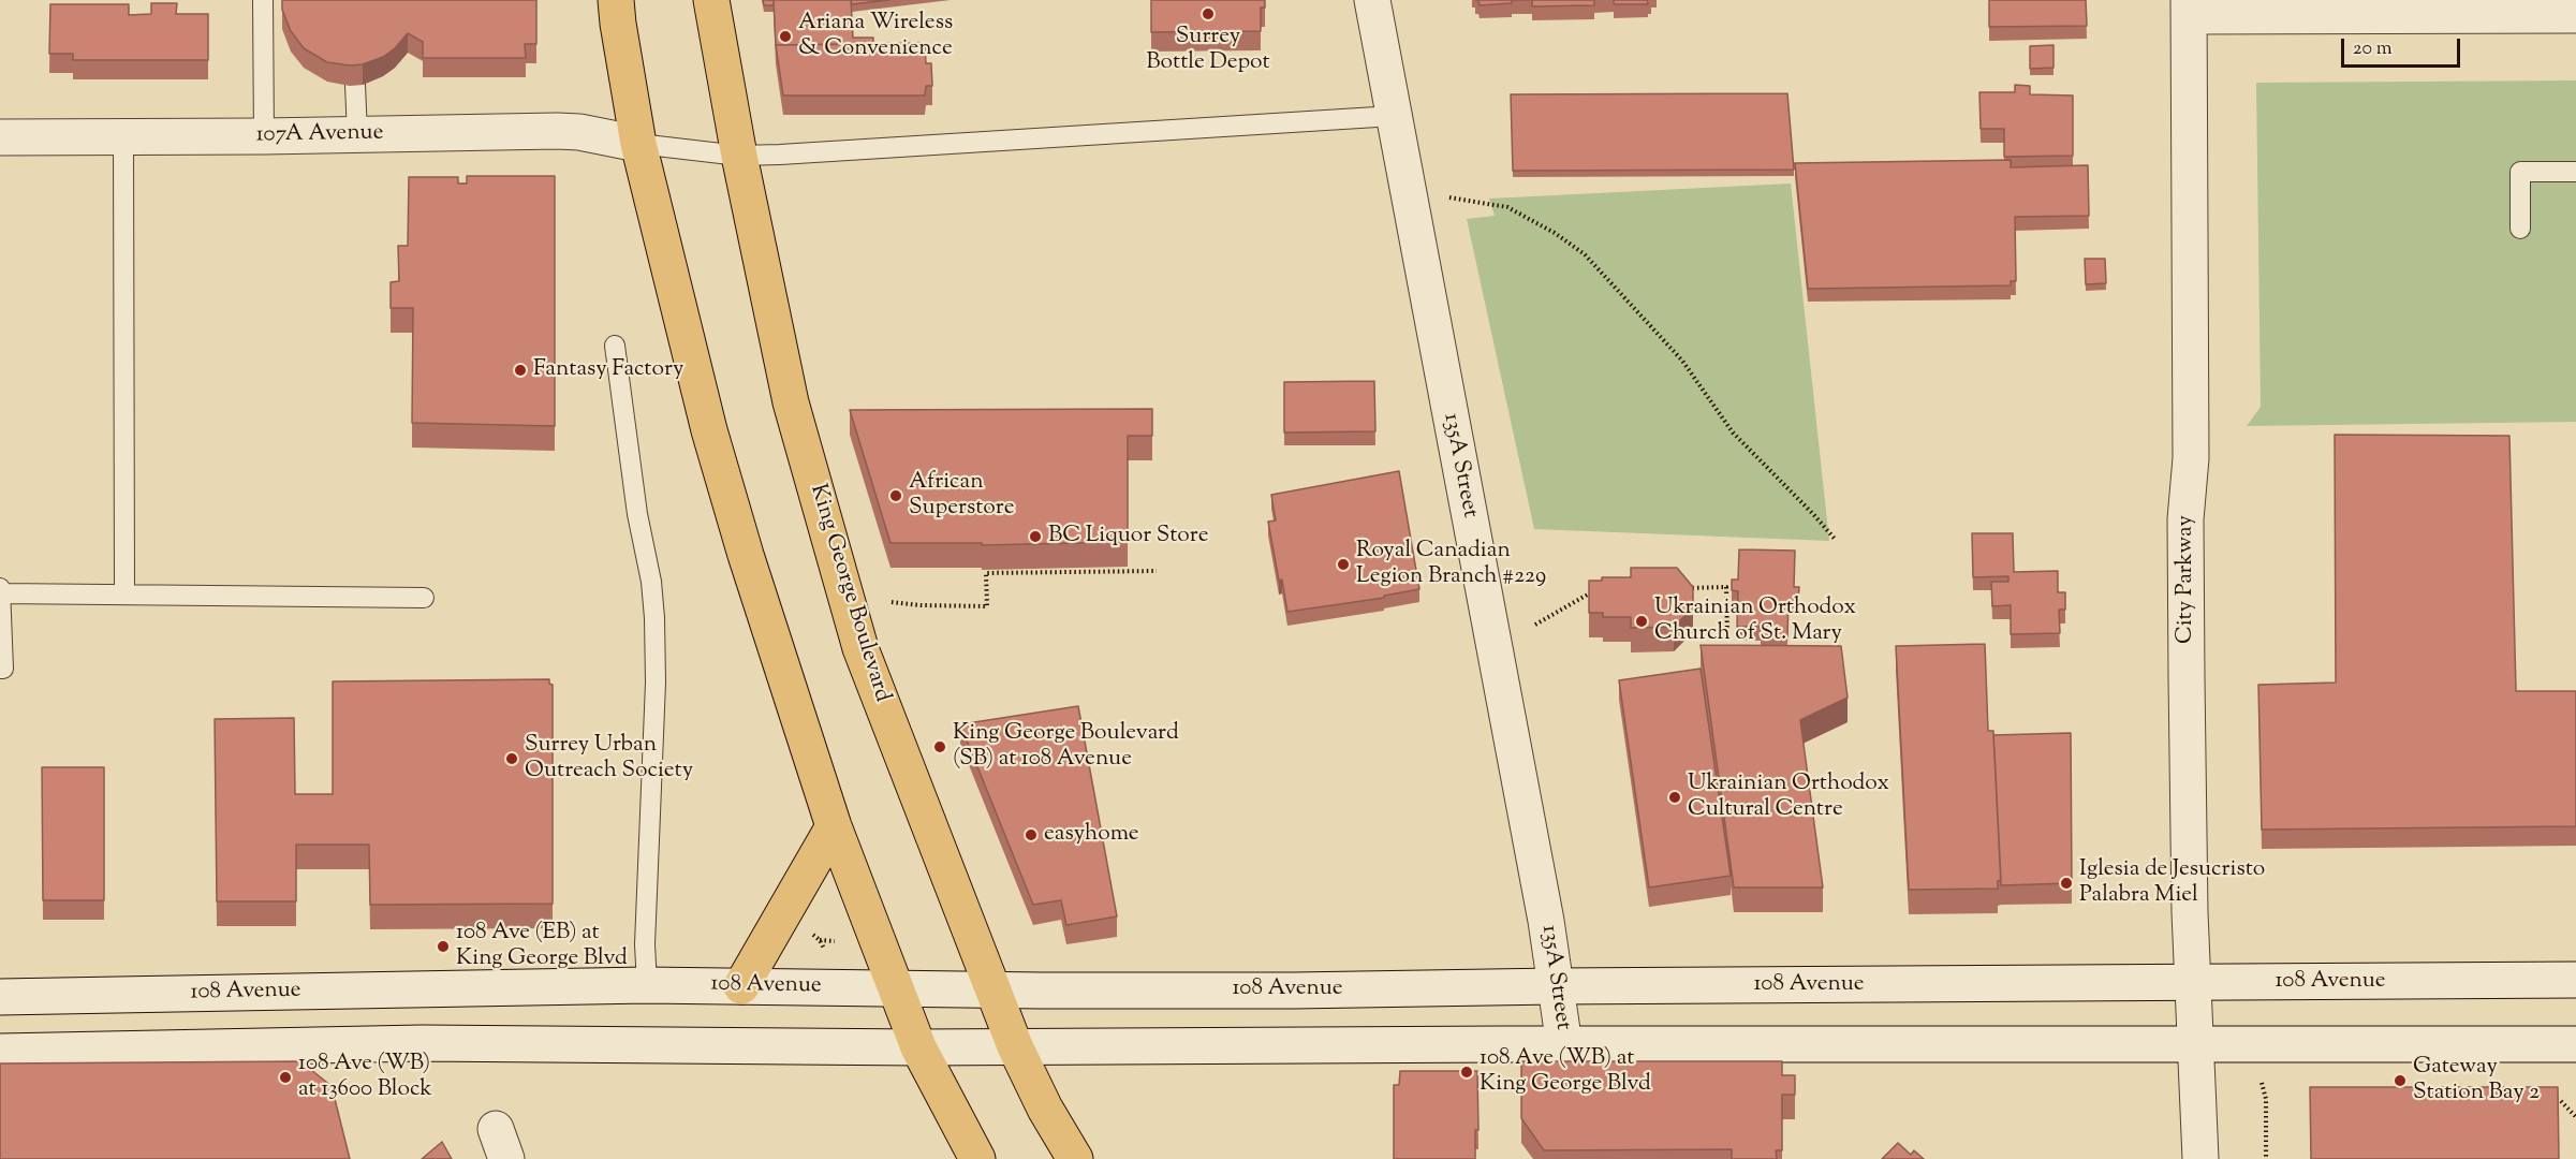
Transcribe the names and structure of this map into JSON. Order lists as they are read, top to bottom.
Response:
{
  "streets": {
    "main road": [
      "107A Avenue",
      "135A Street",
      "City Parkway",
      "King George Boulevard",
      "108 Avenue"
    ]
  },
  "crossings": [
    ["135A Street", "108 Avenue"],
    ["City Parkway", "108 Avenue"],
    ["King George Boulevard", "108 Avenue"]
  ],
  "places": [
    "Surrey Bottle Depot",
    "Ariana Wireless & Convenience",
    "Fantasy Factory",
    "African Superstore",
    "BC Liquor Store",
    "Royal Canadian Legion Branch #229",
    "Ukrainian Orthodox Church of St. Mary",
    "King George Boulevard (SB) at 108 Avenue",
    "Surrey Urban Outreach Society",
    "Ukrainian Orthodox Cultural Centre",
    "easyhome",
    "Iglesia de Jesucristo Palabra Miel",
    "108 Ave (EB) at King George Blvd",
    "108 Ave (WB) at King George Blvd",
    "108 Ave (WB) at 13600 Block",
    "Gateway Station Bay 2"
  ],
  "scale_bar": "20 m"
}
